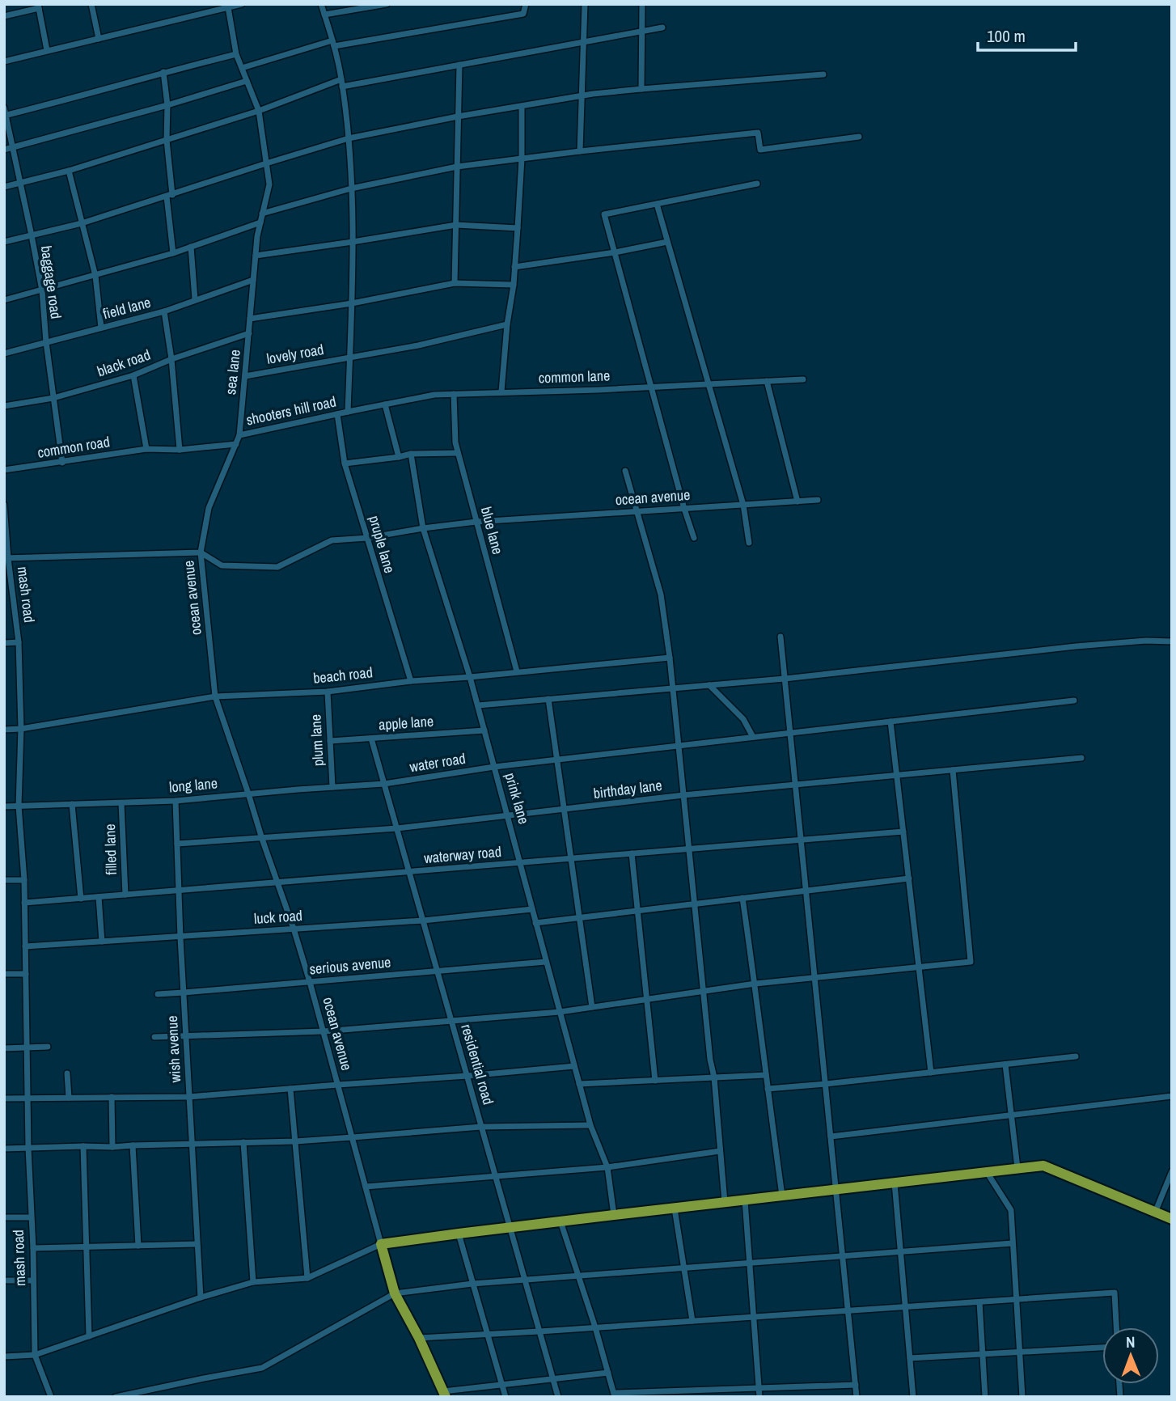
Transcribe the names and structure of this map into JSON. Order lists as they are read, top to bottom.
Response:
{
  "streets": {
    "street": [
      "baggage road",
      "field lane",
      "lovely road",
      "black road",
      "sea lane",
      "common lane",
      "shooters hill road",
      "common road",
      "ocean avenue",
      "blue lane",
      "pruple lane",
      "mash road",
      "beach road",
      "apple lane",
      "plum lane",
      "water road",
      "long lane",
      "birthday lane",
      "prink lane",
      "filled lane",
      "waterway road",
      "luck road",
      "serious avenue",
      "wish avenue",
      "residential road"
    ]
  },
  "crossings": [
    ["baggage road", "field lane"],
    ["baggage road", "black road"],
    ["baggage road", "common road"],
    ["field lane", "sea lane"],
    ["lovely road", "sea lane"],
    ["black road", "sea lane"],
    ["sea lane", "shooters hill road"],
    ["sea lane", "common road"],
    ["sea lane", "ocean avenue"],
    ["common lane", "shooters hill road"],
    ["common lane", "blue lane"],
    ["shooters hill road", "pruple lane"],
    ["ocean avenue", "blue lane"],
    ["ocean avenue", "pruple lane"],
    ["ocean avenue", "beach road"],
    ["ocean avenue", "long lane"],
    ["ocean avenue", "birthday lane"],
    ["ocean avenue", "prink lane"],
    ["ocean avenue", "waterway road"],
    ["ocean avenue", "luck road"],
    ["ocean avenue", "serious avenue"],
    ["blue lane", "beach road"],
    ["pruple lane", "beach road"],
    ["mash road", "beach road"],
    ["mash road", "long lane"],
    ["mash road", "waterway road"],
    ["mash road", "luck road"],
    ["beach road", "plum lane"],
    ["beach road", "prink lane"],
    ["apple lane", "plum lane"],
    ["apple lane", "prink lane"],
    ["apple lane", "residential road"],
    ["plum lane", "long lane"],
    ["water road", "long lane"],
    ["water road", "prink lane"],
    ["water road", "residential road"],
    ["long lane", "filled lane"],
    ["long lane", "wish avenue"],
    ["long lane", "residential road"],
    ["birthday lane", "prink lane"],
    ["birthday lane", "wish avenue"],
    ["birthday lane", "residential road"],
    ["prink lane", "waterway road"],
    ["prink lane", "luck road"],
    ["prink lane", "serious avenue"],
    ["filled lane", "waterway road"],
    ["waterway road", "wish avenue"],
    ["waterway road", "residential road"],
    ["luck road", "wish avenue"],
    ["luck road", "residential road"],
    ["serious avenue", "wish avenue"],
    ["serious avenue", "residential road"]
  ],
  "scale_bar": "100 m",
  "north": "top"
}
